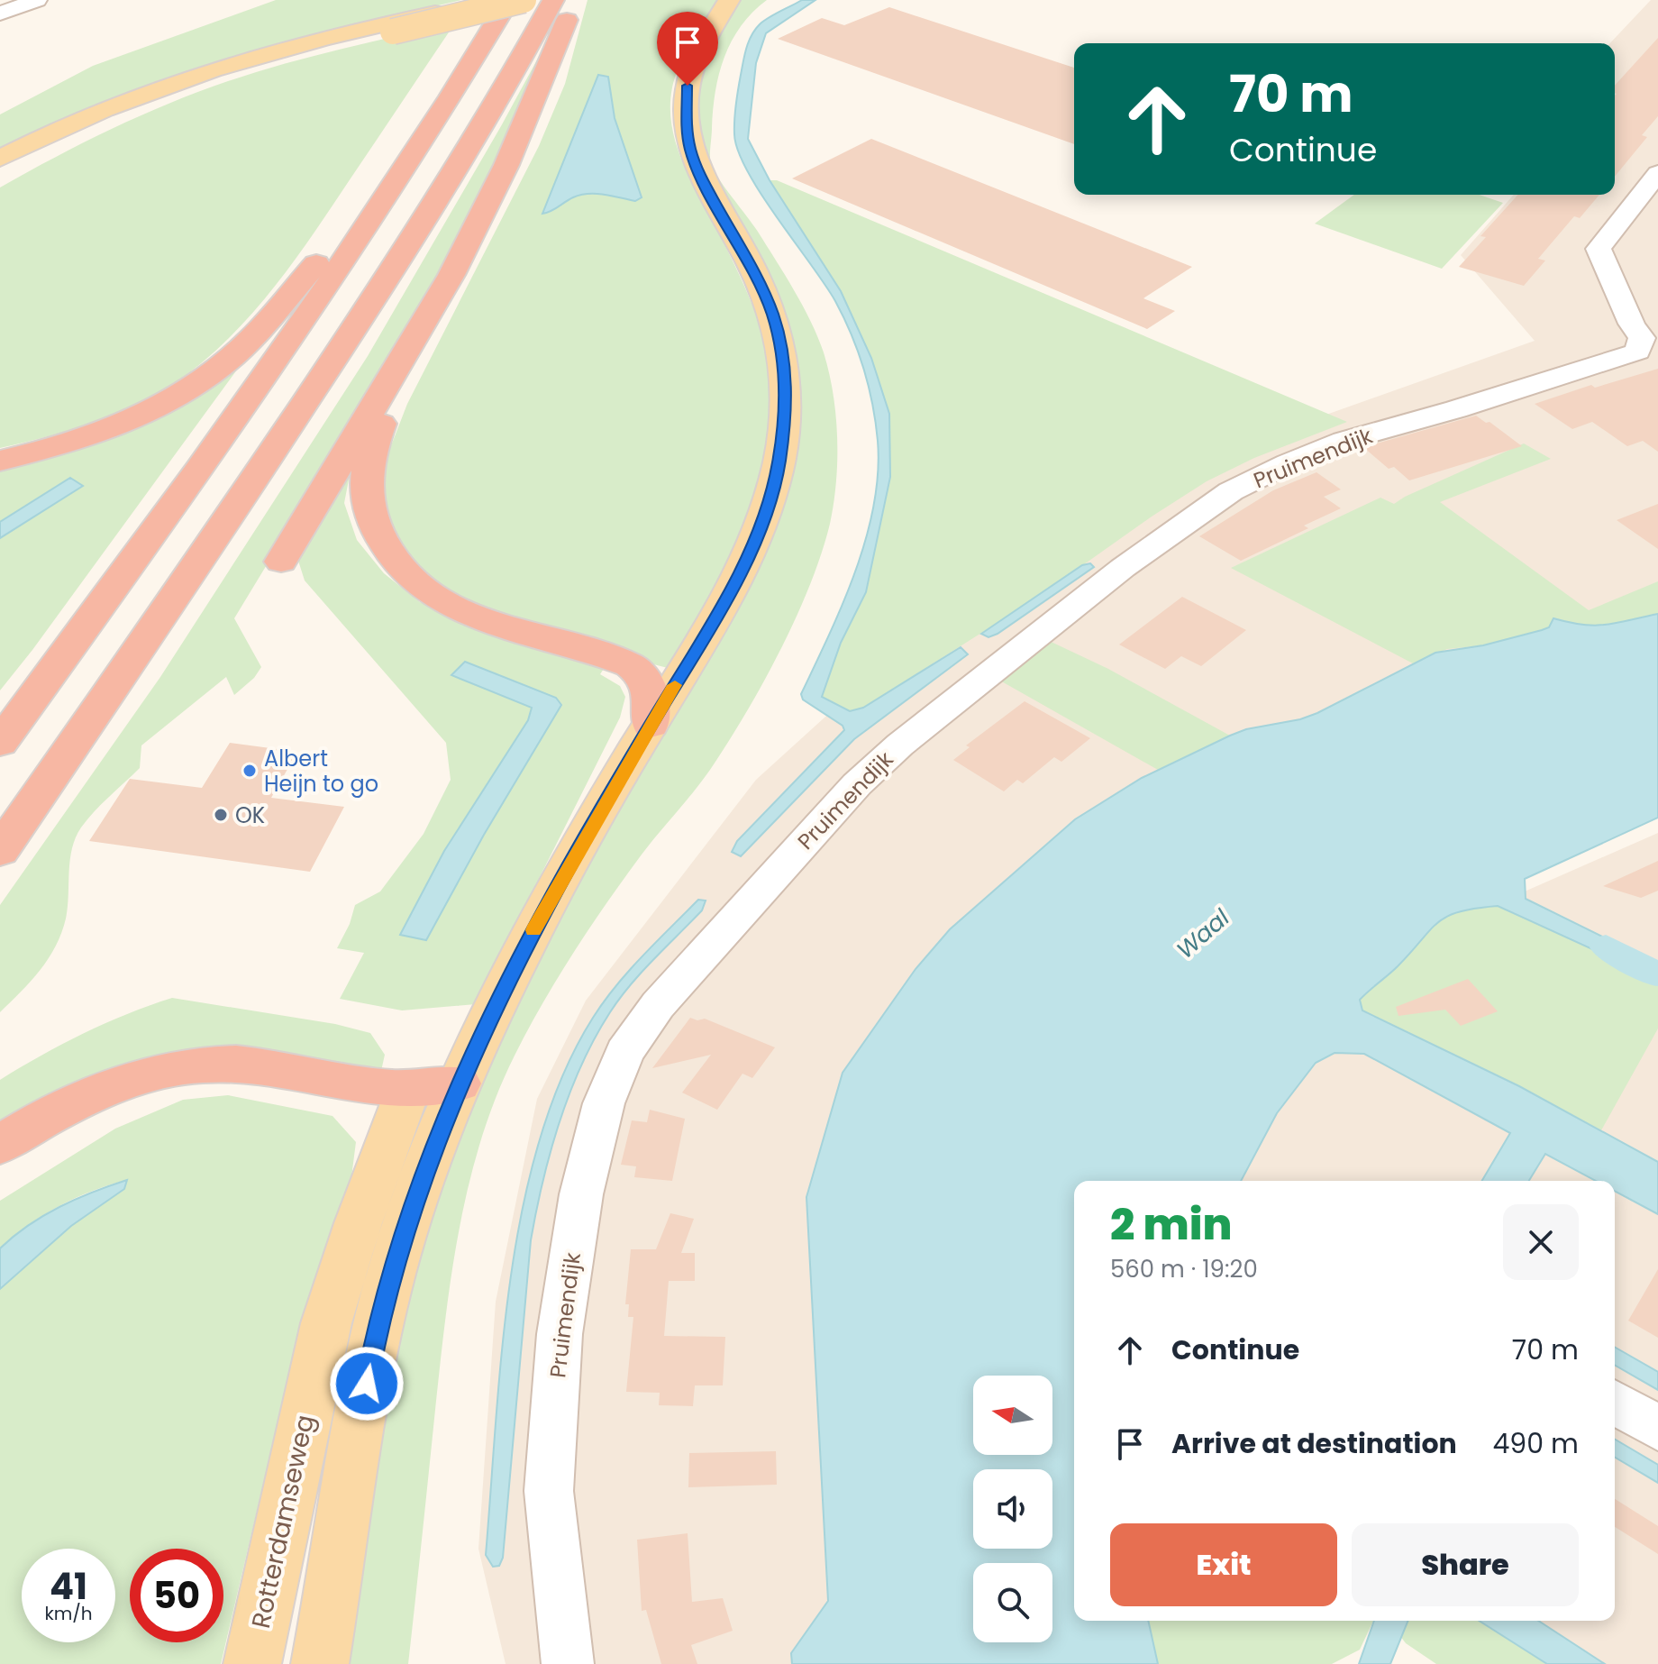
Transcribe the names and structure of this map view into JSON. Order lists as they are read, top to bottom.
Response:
{
  "streets": {
    "main road": ["Rotterdamseweg"],
    "street": ["Pruimendijk"]
  },
  "water": ["Waal"],
  "places": ["Albert Heijn to go", "OK"],
  "north": "left",
  "page": {
    "turn": ["70 m", "Continue"],
    "heading": ["2 min", "560 m · 19:20"],
    "list": [
      {
        "name": "Continue",
        "value": "70 m"
      },
      {
        "name": "Arrive at destination",
        "value": "490 m"
      }
    ],
    "buttons": ["Exit", "Share"],
    "speed": "41 km/h",
    "limit": "50"
  }
}
